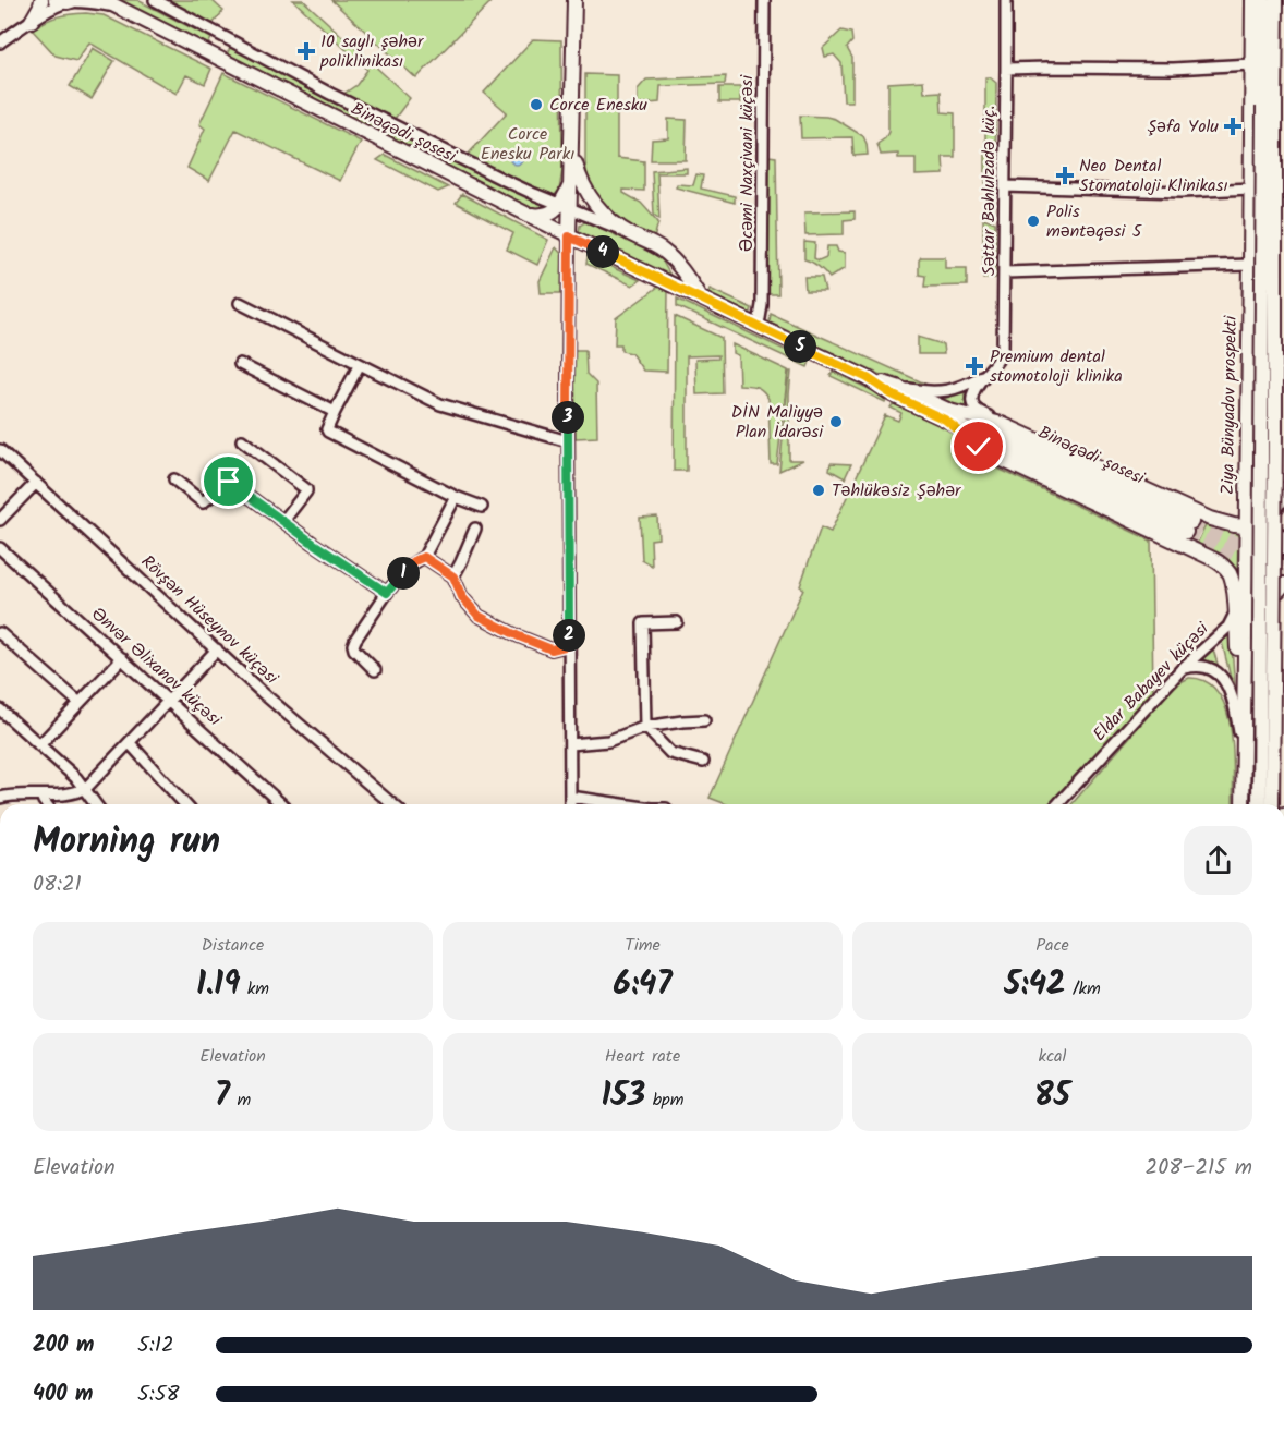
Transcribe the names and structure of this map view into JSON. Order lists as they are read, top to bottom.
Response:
{
  "streets": {
    "main road": ["Binəqədi şosesi", "Ziya Bünyadov prospekti"],
    "street": [
      "Əcəmi Naxçivani küçəsi",
      "Səttar Bəhlulzadə küç.",
      "Rövşən Hüseynov küçəsi",
      "Ənvər Əlixanov küçəsi",
      "Eldar Babayev küçəsi"
    ]
  },
  "crossings": [
    ["Binəqədi şosesi", "Əcəmi Naxçivani küçəsi"],
    ["Ziya Bünyadov prospekti", "Eldar Babayev küçəsi"]
  ],
  "parks": ["Corce Enesku Parkı"],
  "places": {
    "health": [
      "10 saylı şəhər poliklinikası",
      "Şəfa Yolu",
      "Neo Dental Stomatoloji Klinikası",
      "Premium dental stomotoloji klinika"
    ],
    "other": [
      "Corce Enesku",
      "Polis məntəqəsi 5",
      "DİN Maliyyə Plan İdarəsi",
      "Təhlükəsiz Şəhər"
    ]
  },
  "page": {
    "pins": [
      "4",
      "5",
      "3",
      "1",
      "2"
    ],
    "heading": ["Morning run", "08:21"],
    "stats": [
      ["Distance", "1.19 km"],
      ["Time", "6:47"],
      ["Pace", "5:42 /km"],
      ["Elevation", "7 m"],
      ["Heart rate", "153 bpm"],
      ["kcal", "85"]
    ],
    "chart": ["Elevation", "208–215 m"],
    "list": [
      {
        "name": "200 m",
        "note": "5:12"
      },
      {
        "name": "400 m",
        "note": "5:58"
      }
    ]
  }
}
